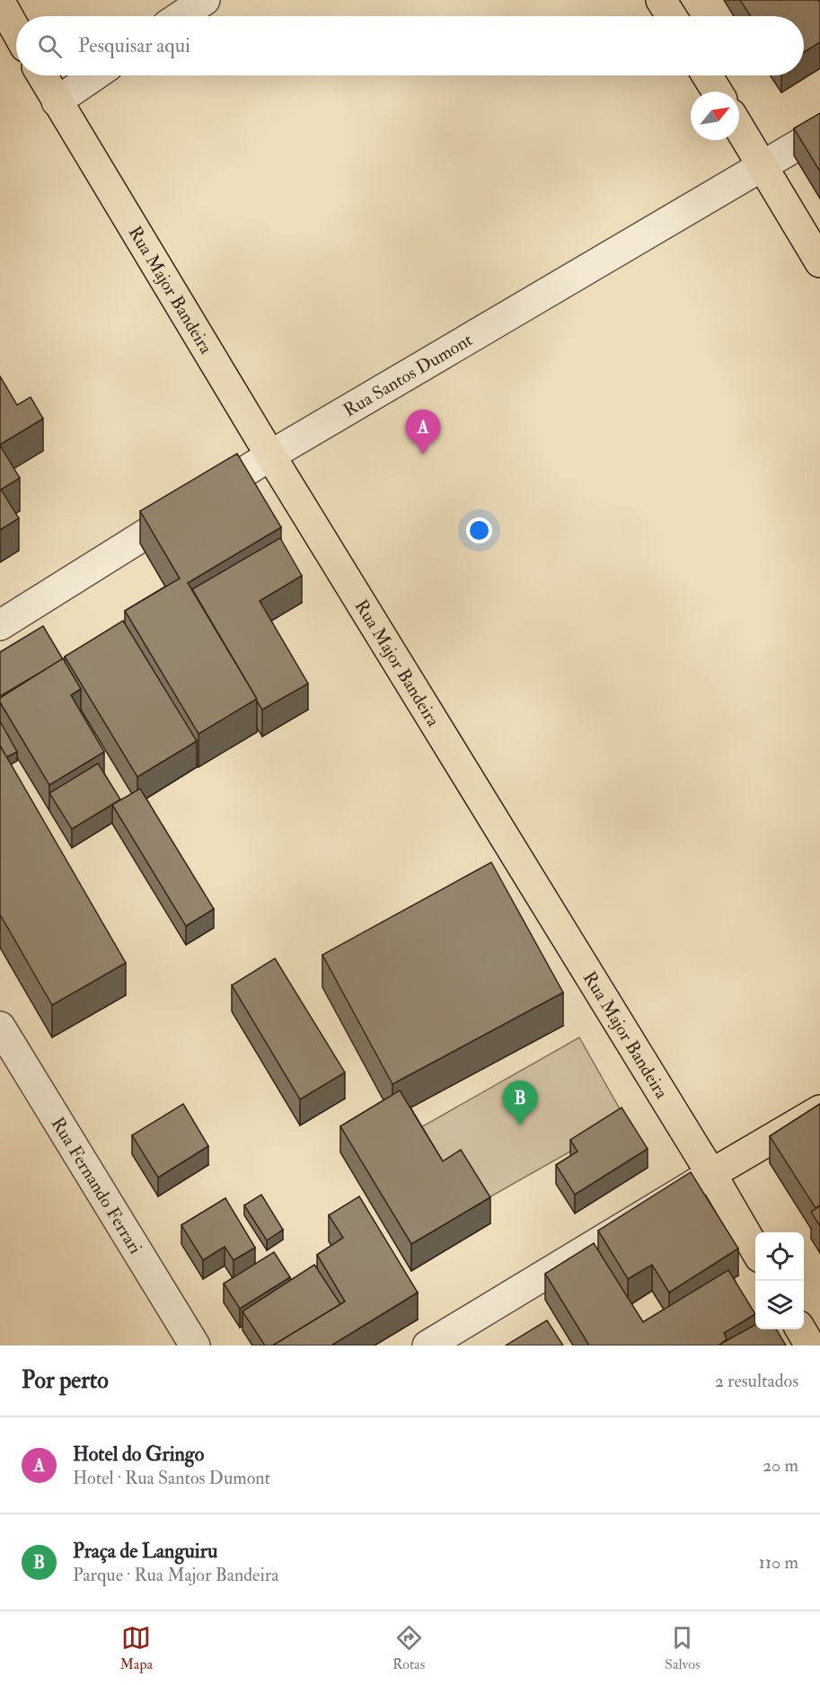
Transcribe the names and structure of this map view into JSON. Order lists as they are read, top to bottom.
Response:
{
  "streets": {
    "main road": ["Rua Major Bandeira"],
    "street": ["Rua Santos Dumont", "Rua Fernando Ferrari"]
  },
  "crossings": [
    ["Rua Major Bandeira", "Rua Santos Dumont"]
  ],
  "north": "top right",
  "page": {
    "search": "Pesquisar aqui",
    "pins": ["A", "B"],
    "heading": ["Por perto", "2 resultados"],
    "list": [
      {
        "mark": "A",
        "name": "Hotel do Gringo",
        "note": "Hotel · Rua Santos Dumont",
        "value": "20 m"
      },
      {
        "mark": "B",
        "name": "Praça de Languiru",
        "note": "Parque · Rua Major Bandeira",
        "value": "110 m"
      }
    ],
    "nav": ["Mapa", "Rotas", "Salvos"]
  }
}
